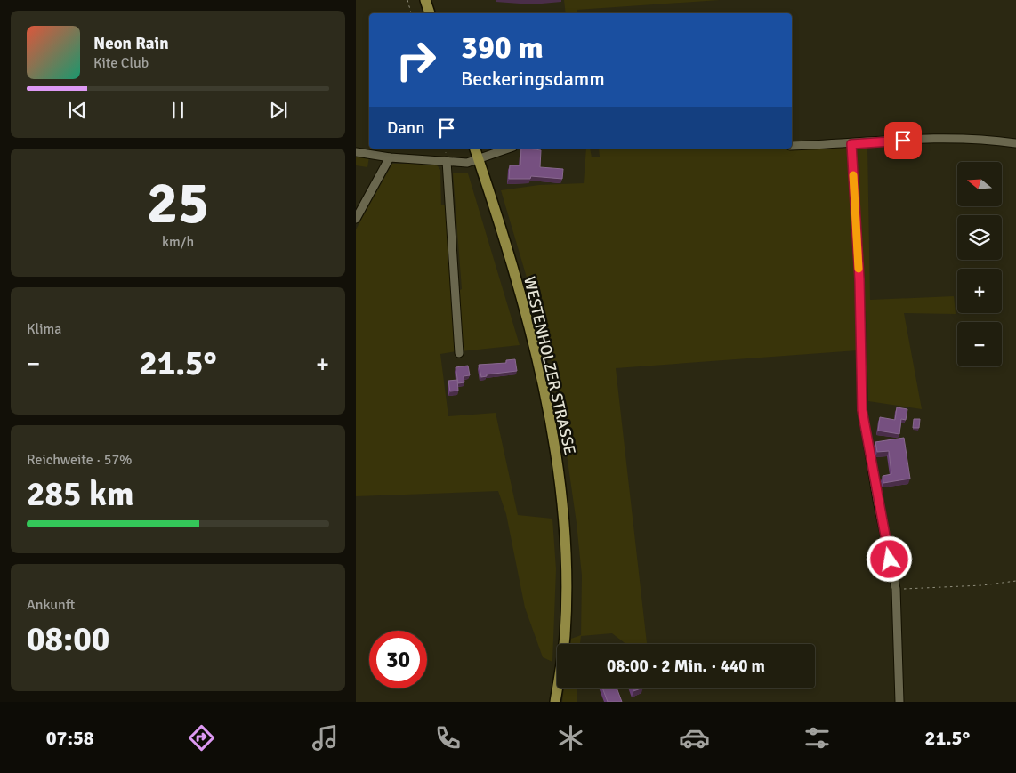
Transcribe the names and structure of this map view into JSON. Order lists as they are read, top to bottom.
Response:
{
  "streets": {
    "main road": ["WESTENHOLZER STRASSE"]
  },
  "north": "left",
  "page": {
    "turn": ["390 m", "Beckeringsdamm"],
    "song": ["Neon Rain", "Kite Club"],
    "then": "Dann",
    "tile": [
      ["25", "km/h"],
      "Klima",
      ["Reichweite · 57%", "285 km"],
      ["Ankunft", "08:00"]
    ],
    "map_buttons": ["+", "−"],
    "heat": ["−", "21.5°", "+"],
    "limit": "30",
    "trip": "08:00 · 2 Min. · 440 m",
    "tabs": ["07:58", "21.5°"]
  }
}
